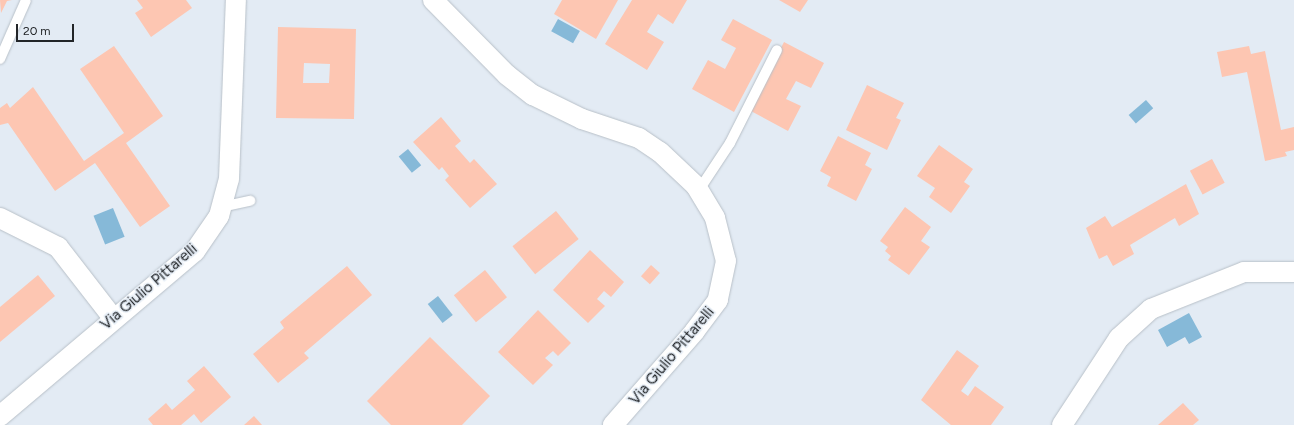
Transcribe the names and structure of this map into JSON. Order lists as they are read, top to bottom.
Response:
{
  "streets": {
    "street": ["Via Giulio Pittarelli"]
  },
  "scale_bar": "20 m"
}
